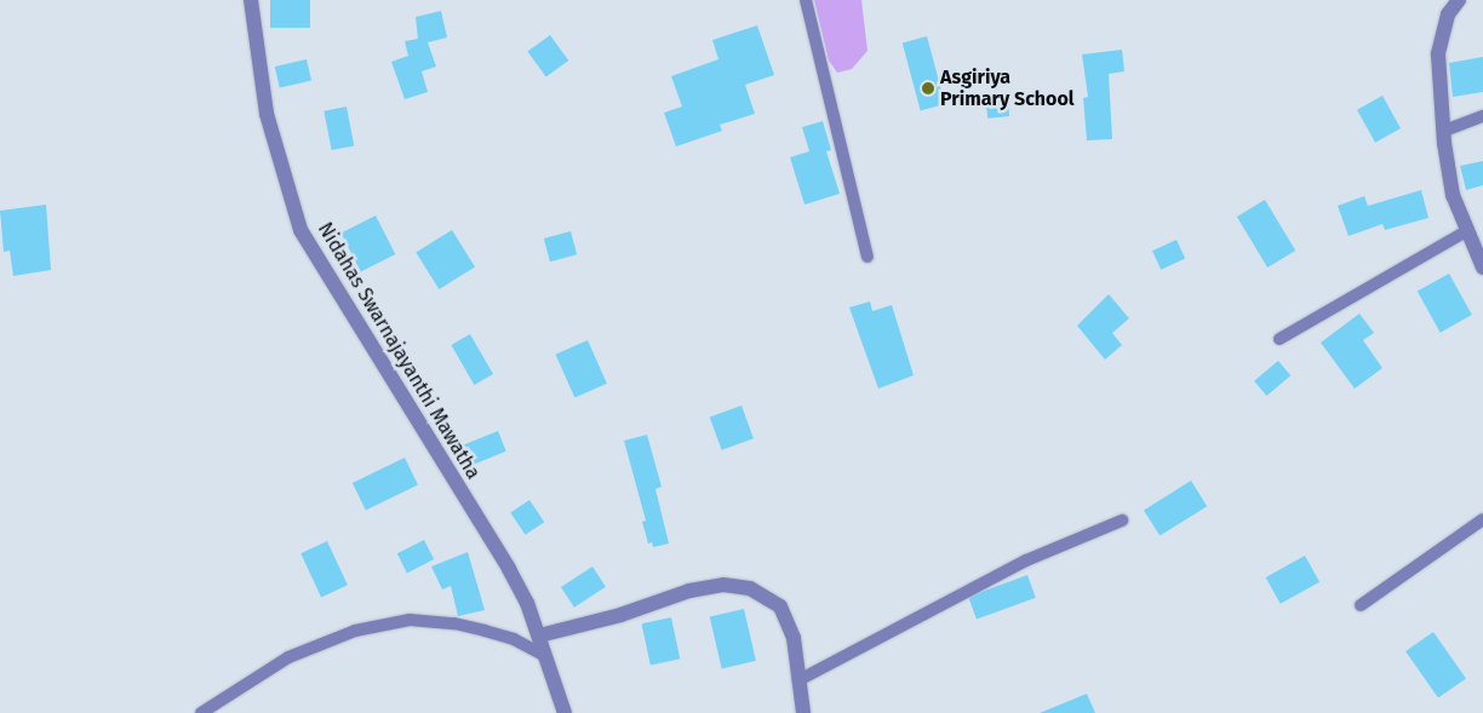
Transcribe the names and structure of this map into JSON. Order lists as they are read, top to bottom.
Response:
{
  "streets": {
    "street": ["Nidahas Swarnajayanthi Mawatha"]
  },
  "places": ["Asgiriya Primary School"]
}
